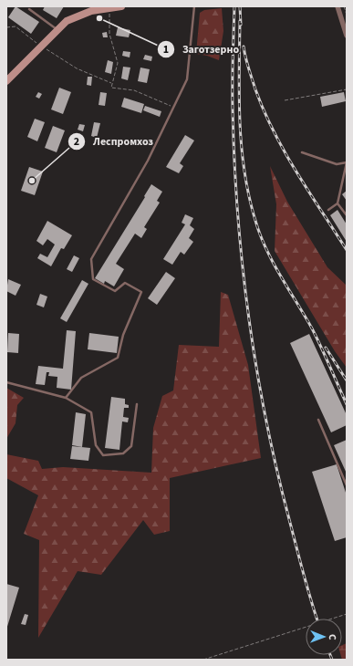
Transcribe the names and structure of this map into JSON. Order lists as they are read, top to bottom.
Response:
{
  "places": ["Заготзерно", "Леспромхоз"],
  "north": "right"
}
